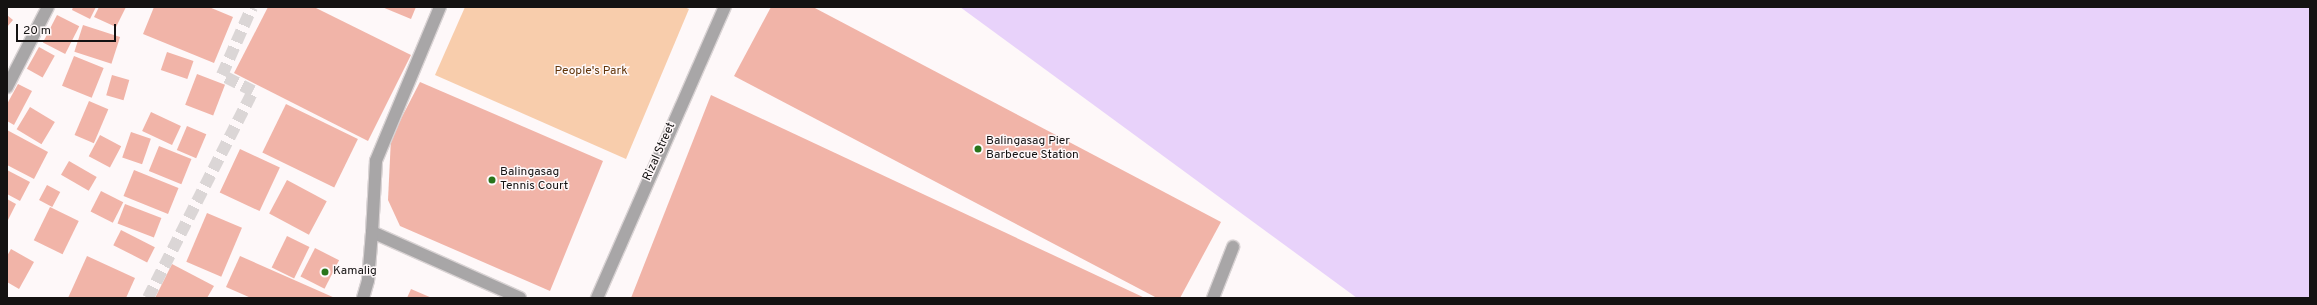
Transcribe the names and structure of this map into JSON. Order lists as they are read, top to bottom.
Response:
{
  "streets": {
    "street": ["Rizal Street"]
  },
  "parks": ["People's Park"],
  "places": ["Balingasag Pier Barbecue Station", "Balingasag Tennis Court", "Kamalig"],
  "scale_bar": "20 m"
}
